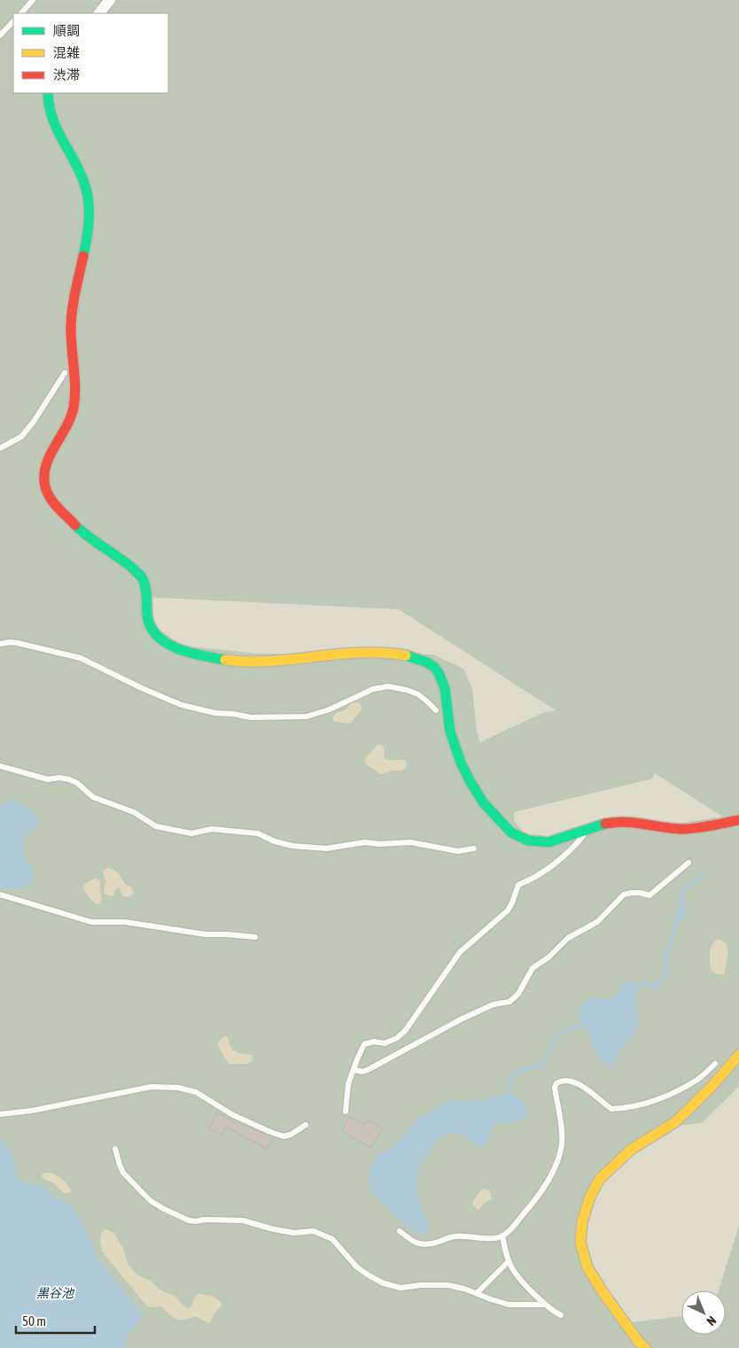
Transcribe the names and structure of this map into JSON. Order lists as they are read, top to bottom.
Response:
{
  "water": ["黒谷池"],
  "legend": ["順調", "混雑", "渋滞"],
  "scale_bar": "50 m",
  "north": "bottom right"
}
